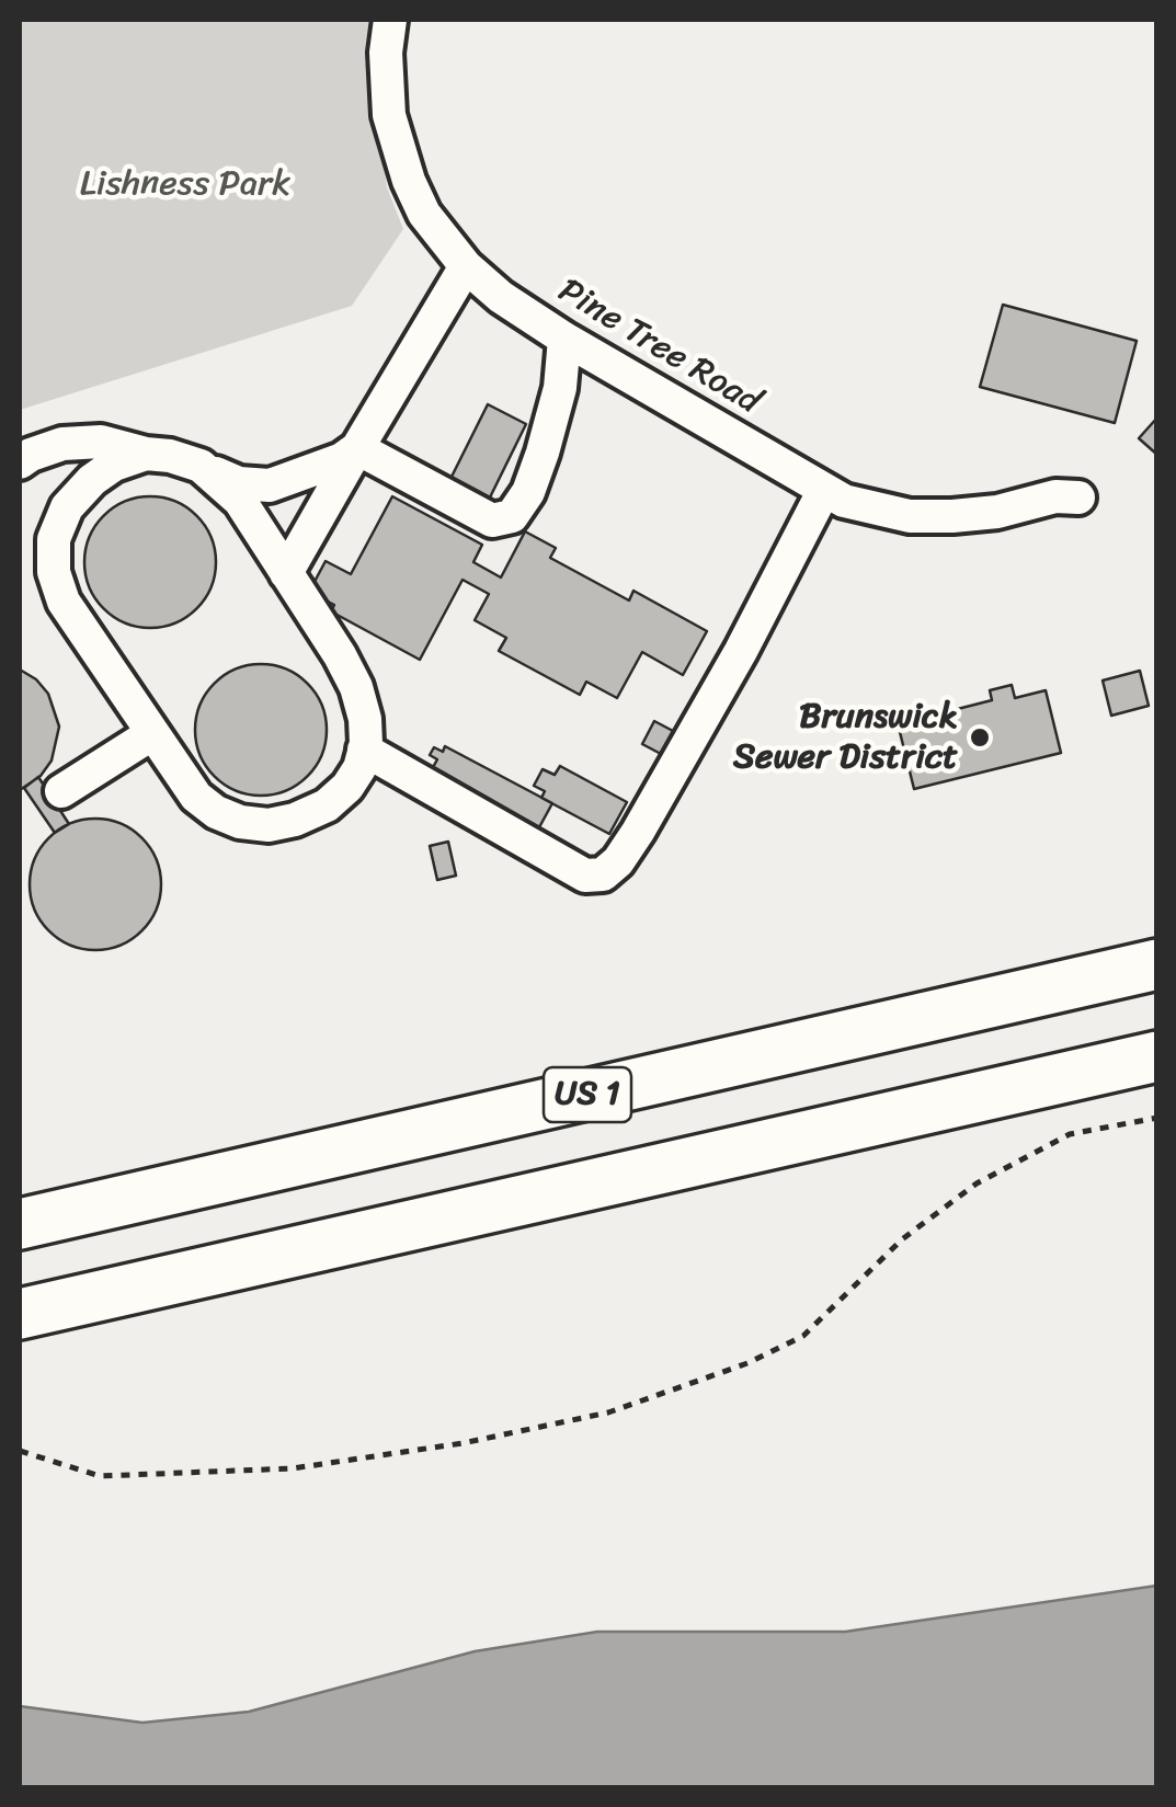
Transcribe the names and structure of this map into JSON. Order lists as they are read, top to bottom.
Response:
{
  "streets": {
    "highway": ["US 1"],
    "street": ["Pine Tree Road"]
  },
  "parks": ["Lishness Park"],
  "places": ["Brunswick Sewer District"]
}
